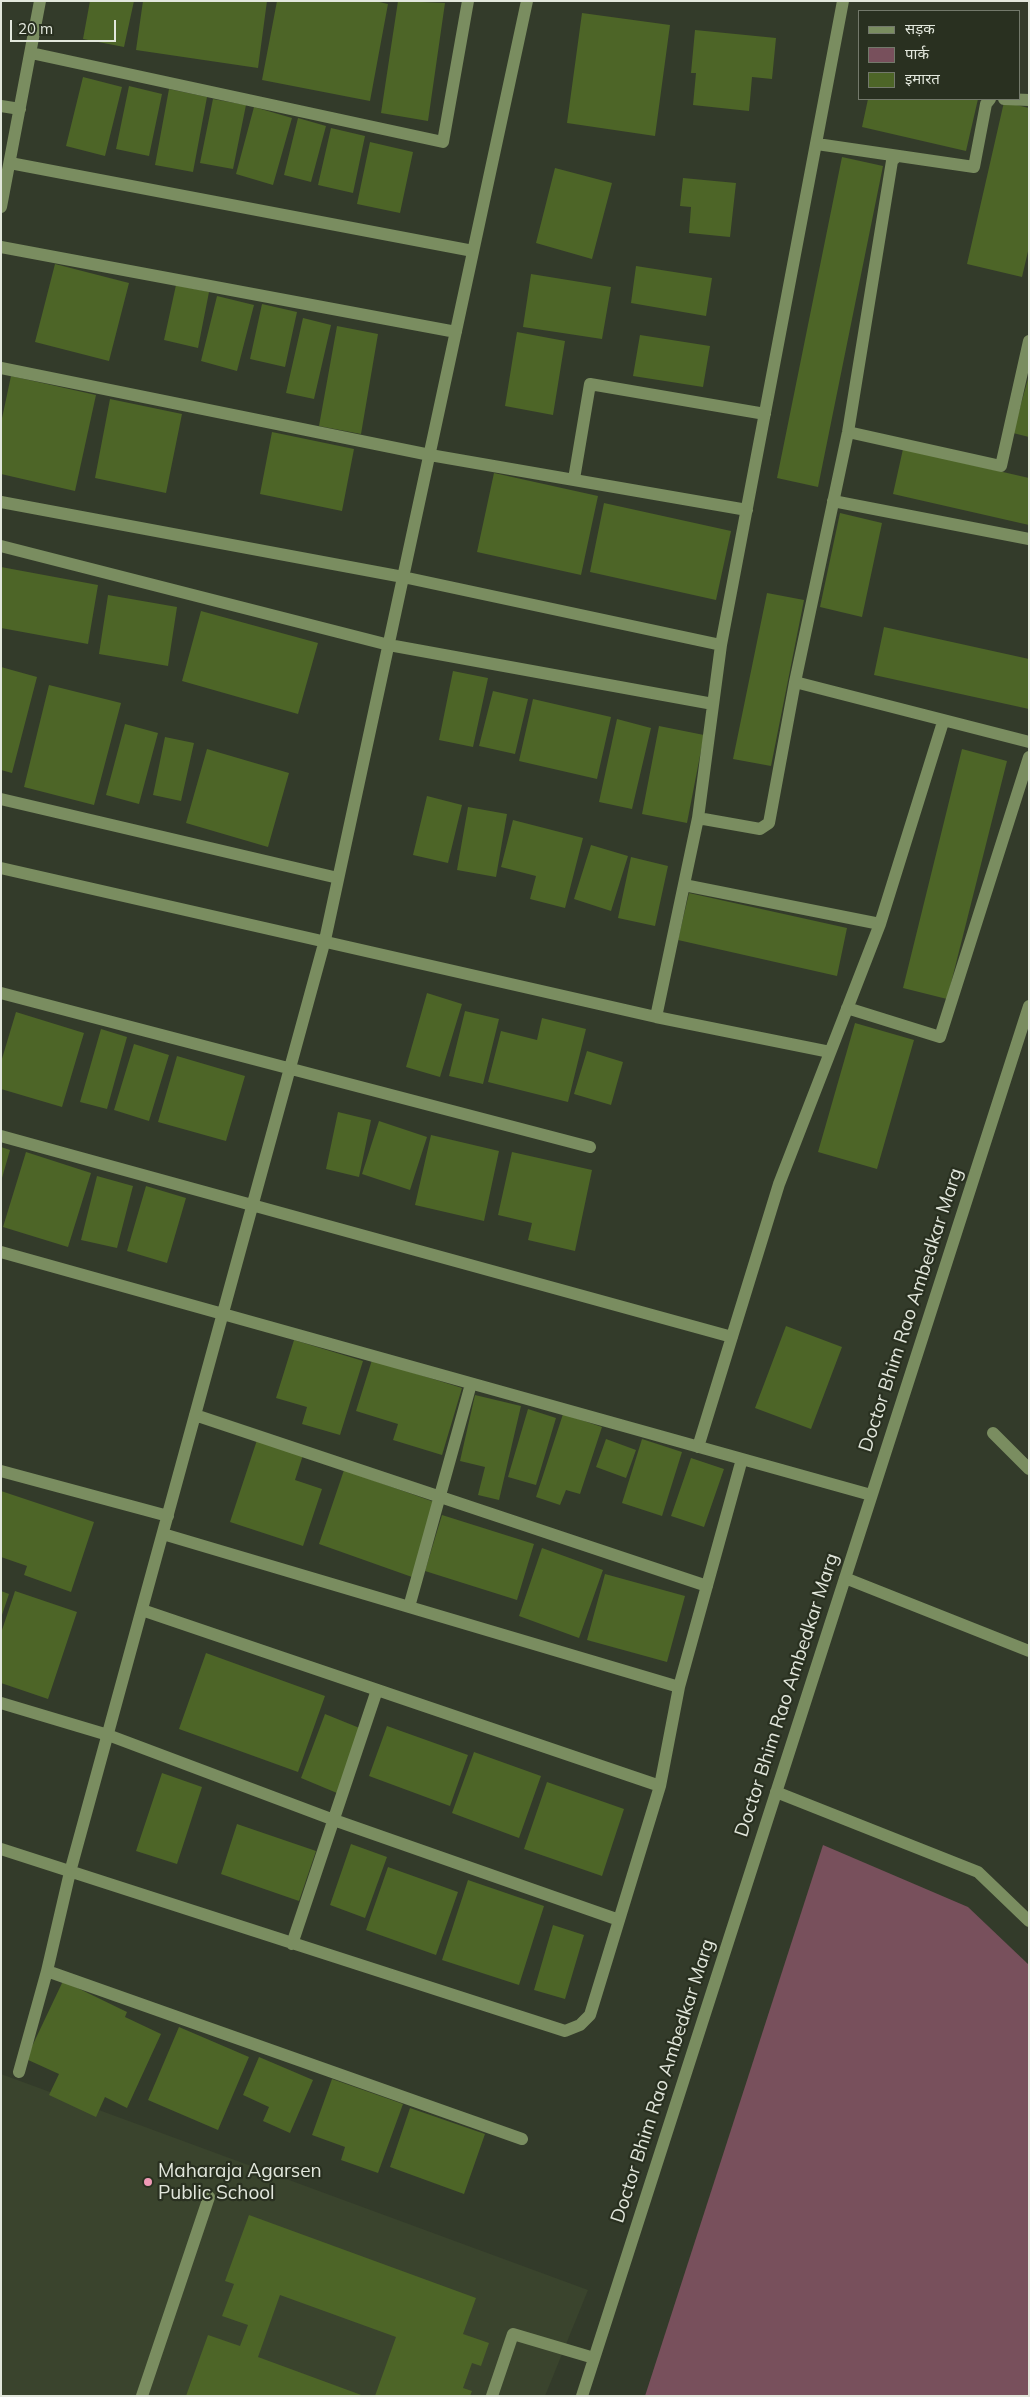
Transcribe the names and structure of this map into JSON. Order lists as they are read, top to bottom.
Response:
{
  "streets": {
    "street": ["Doctor Bhim Rao Ambedkar Marg"]
  },
  "places": ["Maharaja Agarsen Public School"],
  "legend": ["सड़क", "पार्क", "इमारत"],
  "scale_bar": "20 m"
}
